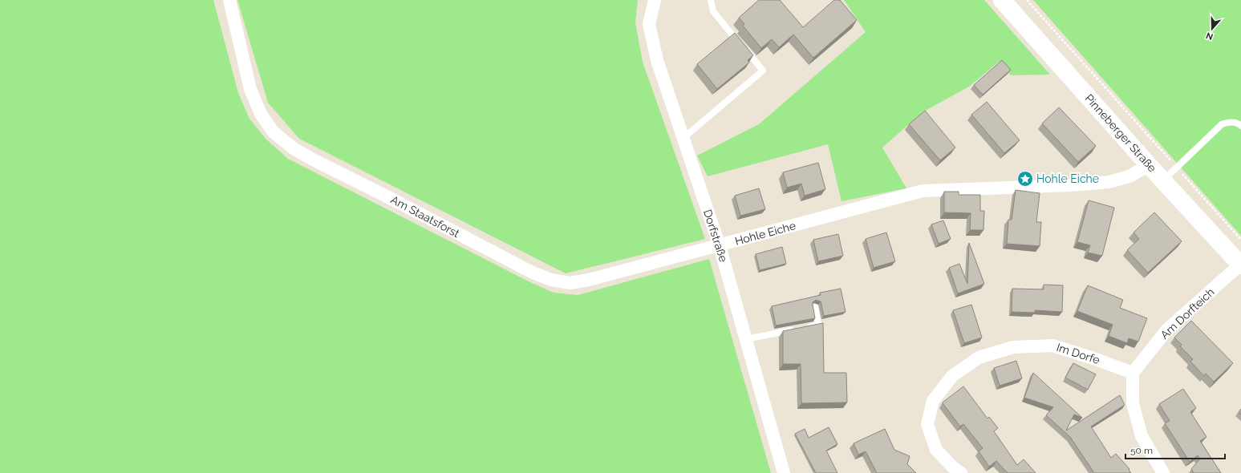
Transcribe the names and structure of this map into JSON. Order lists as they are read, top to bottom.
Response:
{
  "streets": {
    "main road": ["Pinneberger Straße"],
    "street": [
      "Am Staatsforst",
      "Hohle Eiche",
      "Dorfstraße",
      "Am Dorfteich",
      "Im Dorfe"
    ]
  },
  "crossings": [
    ["Pinneberger Straße", "Hohle Eiche"],
    ["Pinneberger Straße", "Am Dorfteich"],
    ["Am Staatsforst", "Hohle Eiche"],
    ["Am Staatsforst", "Dorfstraße"],
    ["Hohle Eiche", "Dorfstraße"],
    ["Am Dorfteich", "Im Dorfe"]
  ],
  "places": {
    "place": ["Hohle Eiche"]
  },
  "scale_bar": "50 m",
  "north": "bottom"
}
